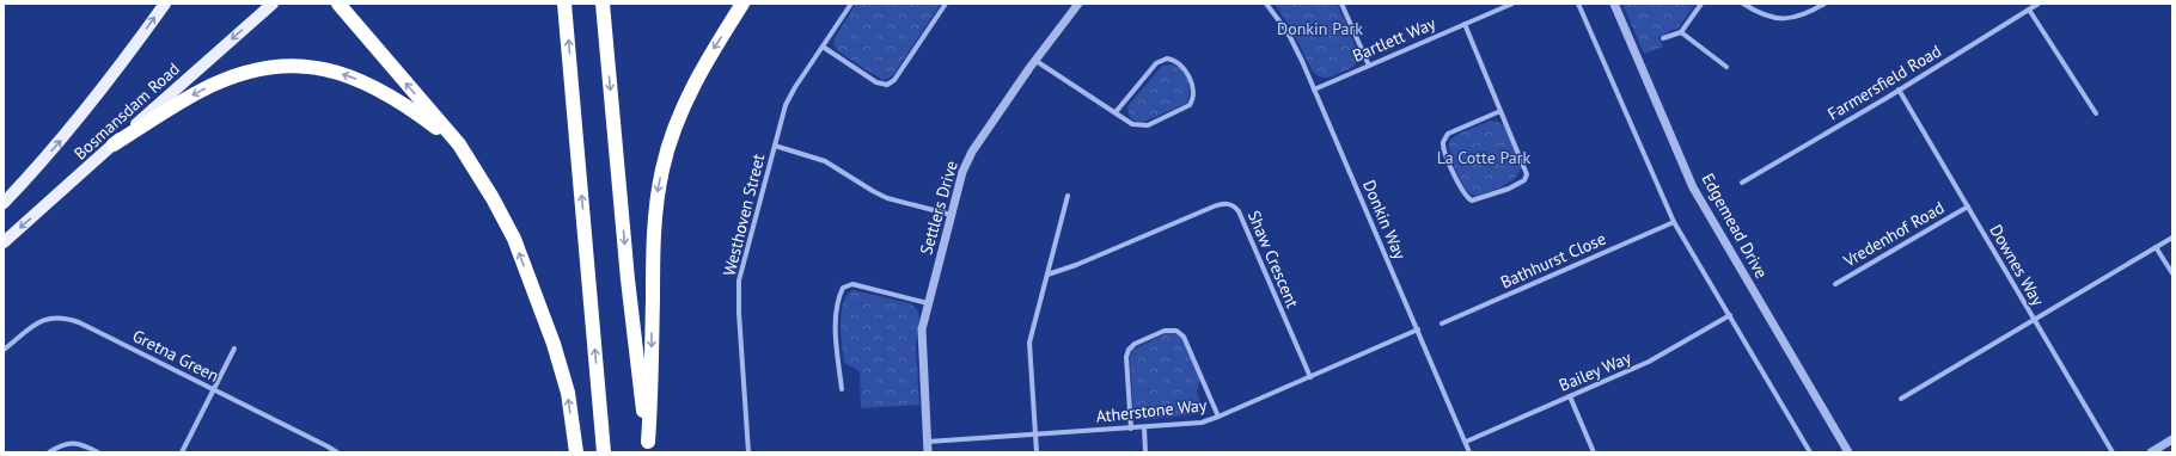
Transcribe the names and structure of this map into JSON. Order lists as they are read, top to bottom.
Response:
{
  "streets": {
    "main road": ["Bosmansdam Road"],
    "street": [
      "Bartlett Way",
      "Farmersfield Road",
      "Settlers Drive",
      "Westhoven Street",
      "Donkin Way",
      "Edgemead Drive",
      "Vredenhof Road",
      "Shaw Crescent",
      "Bathhurst Close",
      "Downes Way",
      "Gretna Green",
      "Bailey Way",
      "Atherstone Way"
    ]
  },
  "crossings": [
    ["Bartlett Way", "Donkin Way"],
    ["Farmersfield Road", "Downes Way"],
    ["Settlers Drive", "Atherstone Way"],
    ["Donkin Way", "Bailey Way"],
    ["Donkin Way", "Atherstone Way"],
    ["Vredenhof Road", "Downes Way"],
    ["Shaw Crescent", "Atherstone Way"]
  ],
  "parks": ["Donkin Park", "La Cotte Park"]
}
